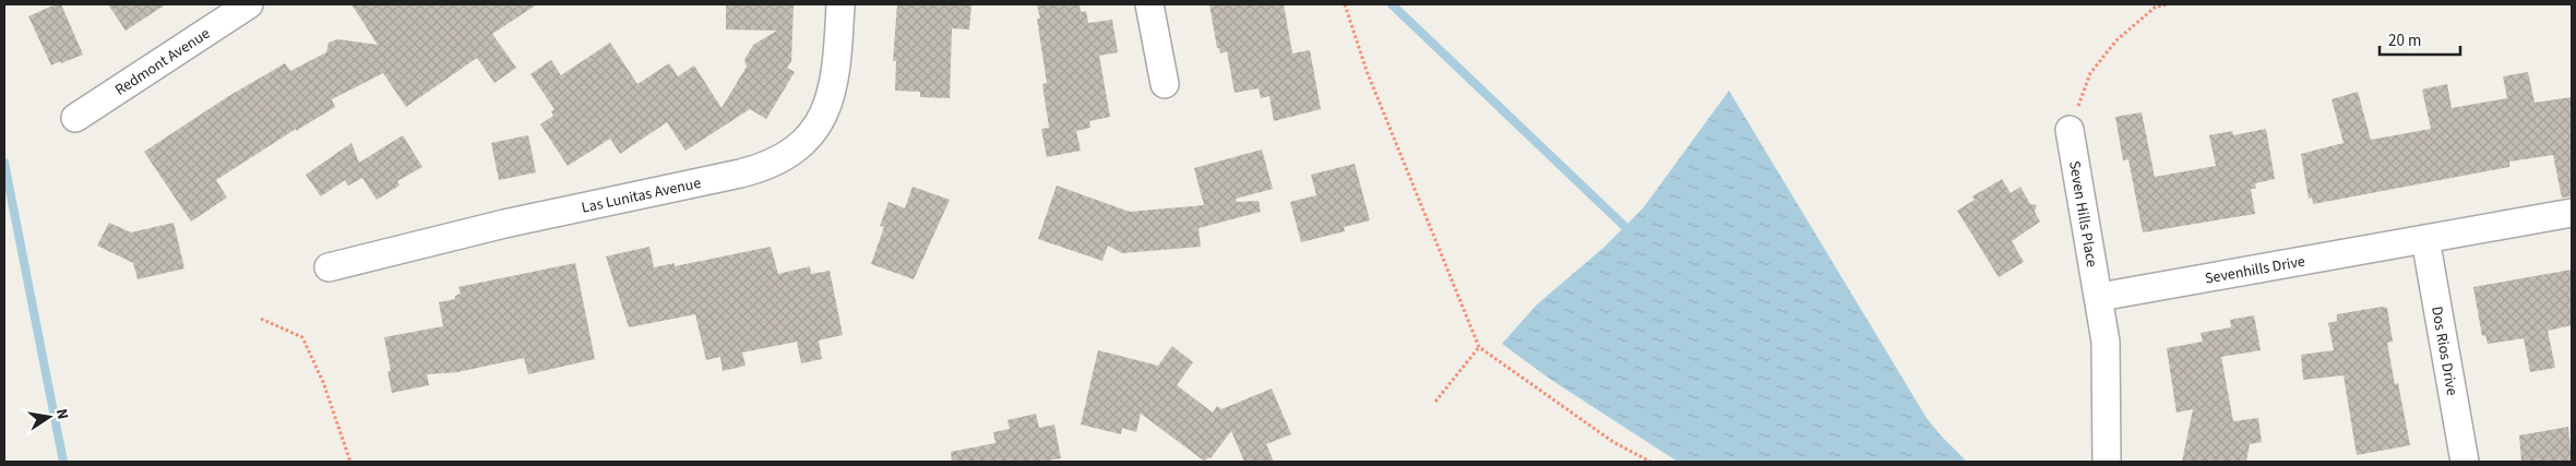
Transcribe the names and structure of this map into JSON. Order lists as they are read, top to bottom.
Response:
{
  "streets": {
    "street": [
      "Redmont Avenue",
      "Las Lunitas Avenue",
      "Seven Hills Place",
      "Sevenhills Drive",
      "Dos Rios Drive"
    ]
  },
  "crossings": [
    ["Seven Hills Place", "Sevenhills Drive"],
    ["Sevenhills Drive", "Dos Rios Drive"]
  ],
  "scale_bar": "20 m",
  "north": "right"
}
